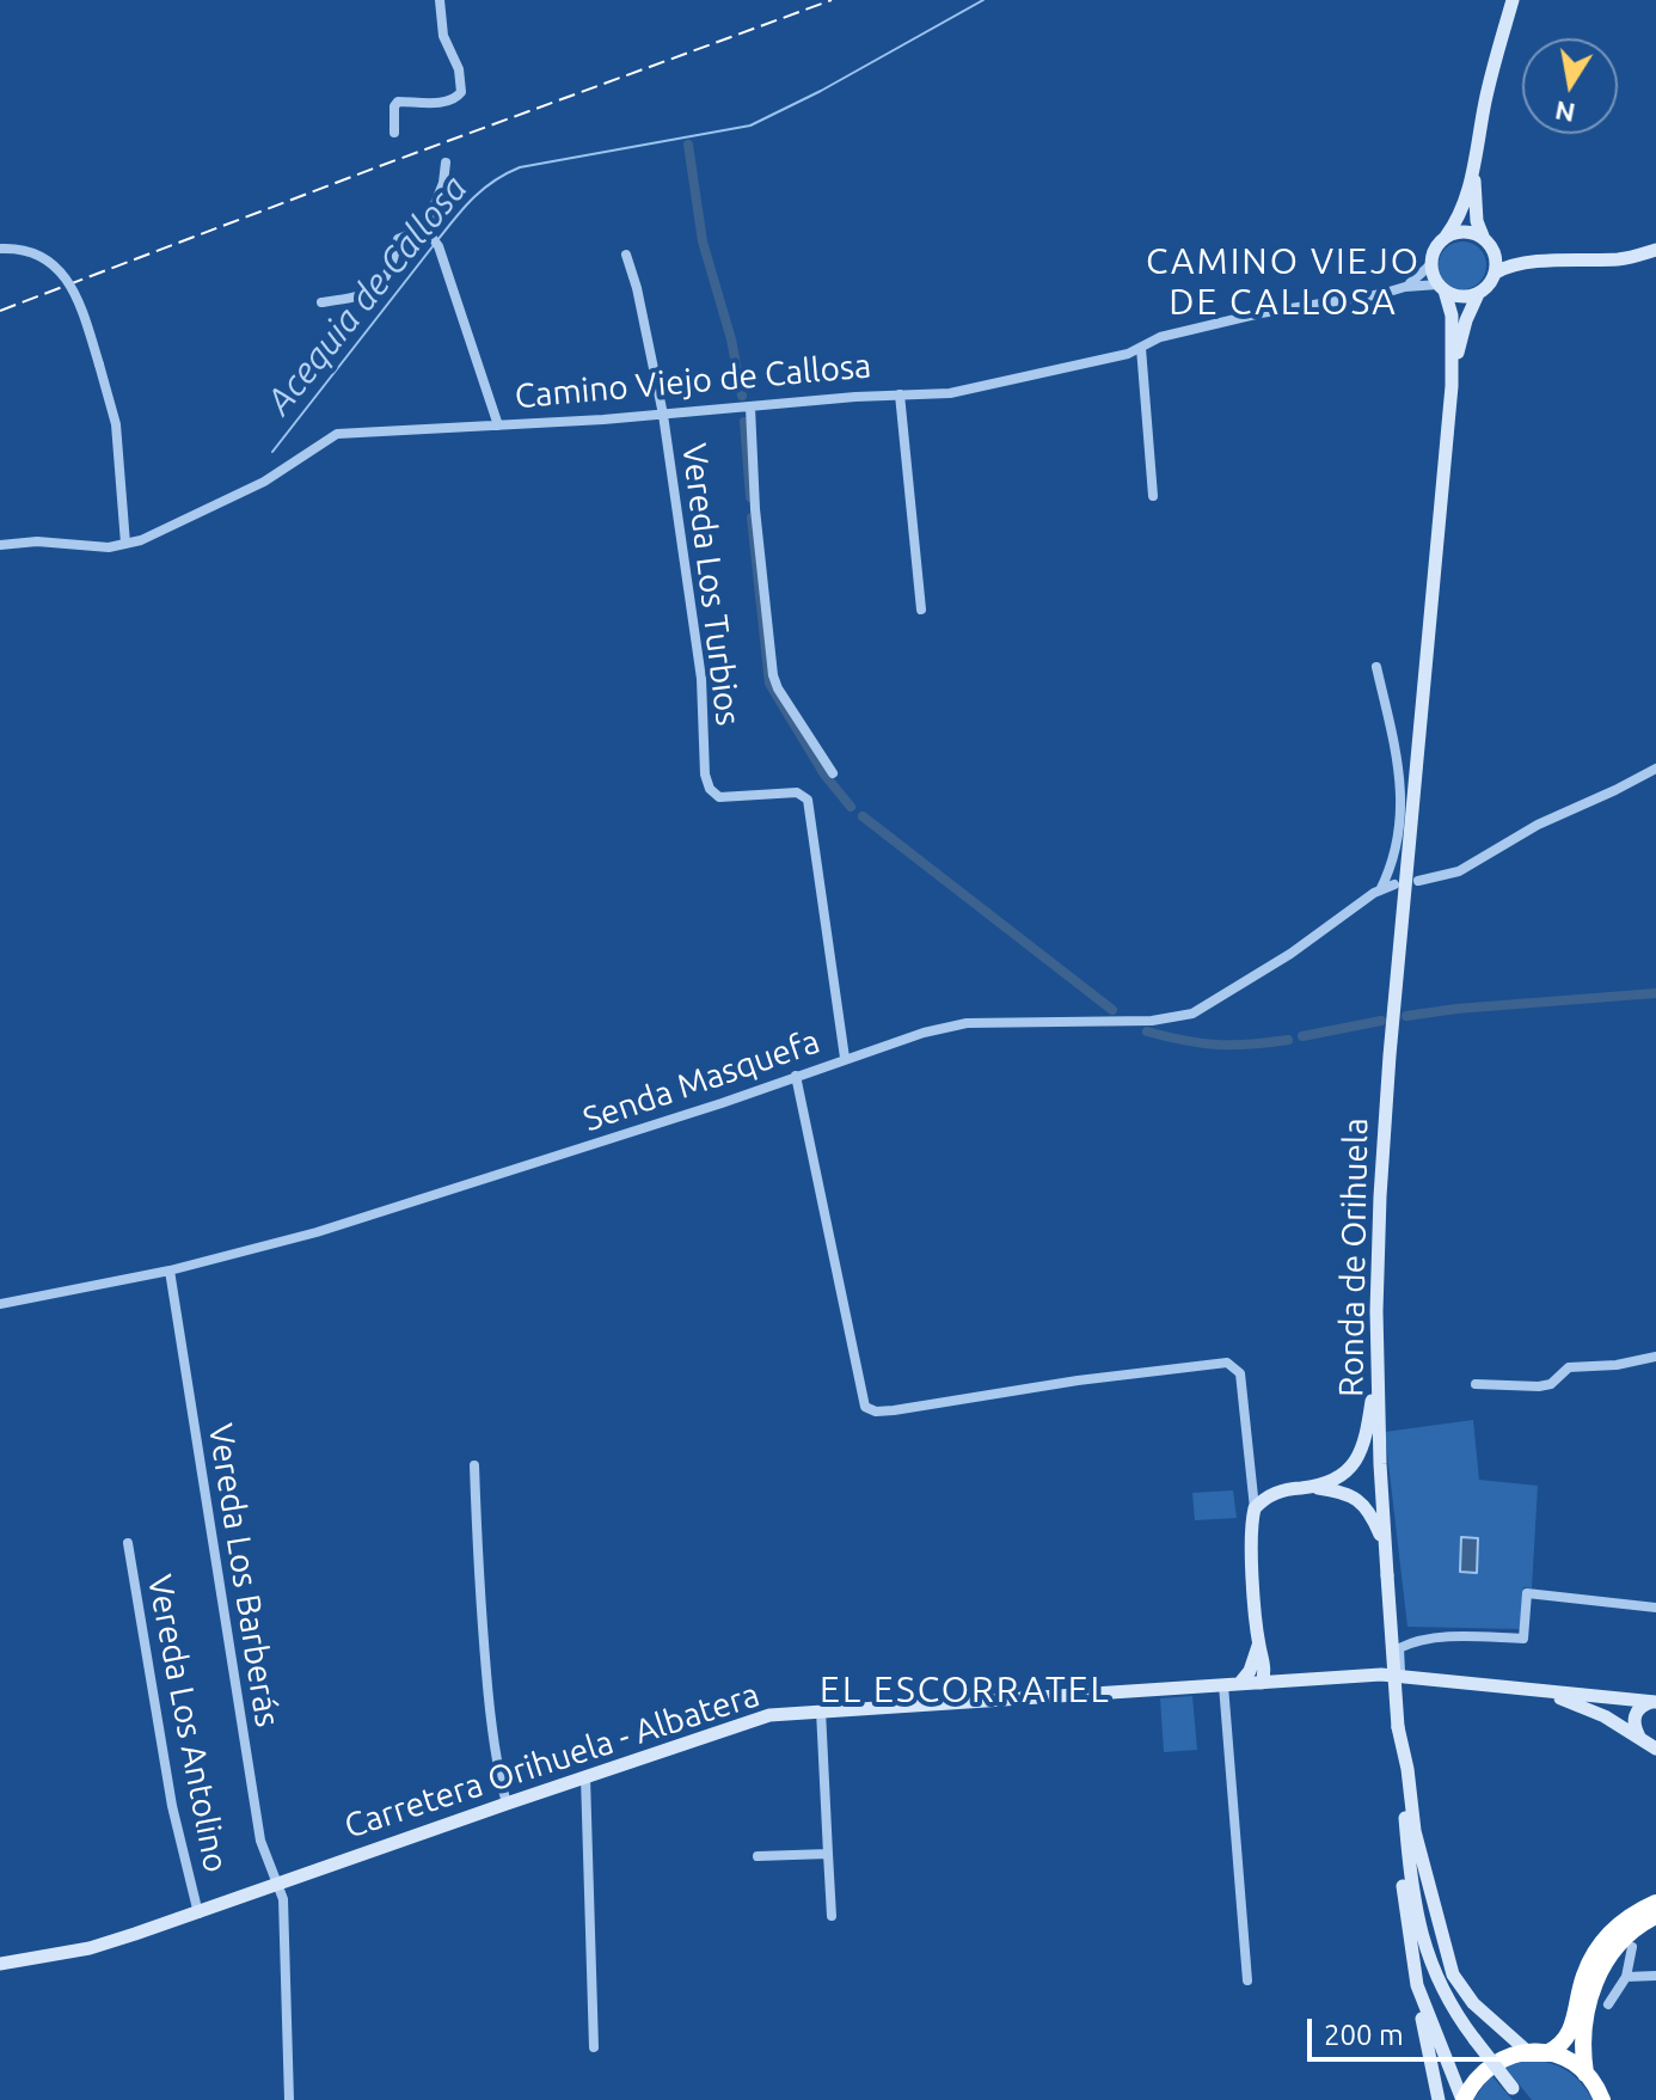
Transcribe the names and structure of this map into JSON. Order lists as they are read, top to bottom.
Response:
{
  "streets": {
    "main road": ["Ronda de Orihuela", "Carretera Orihuela - Albatera"],
    "street": [
      "Camino Viejo de Callosa",
      "Vereda Los Turbios",
      "Senda Masquefa",
      "Vereda Los Barberás",
      "Vereda Los Antolino"
    ]
  },
  "crossings": [
    ["Camino Viejo de Callosa", "Vereda Los Turbios"],
    ["Camino Viejo de Callosa", "Ronda de Orihuela"],
    ["Vereda Los Turbios", "Senda Masquefa"],
    ["Senda Masquefa", "Vereda Los Barberás"],
    ["Vereda Los Barberás", "Carretera Orihuela - Albatera"],
    ["Vereda Los Antolino", "Carretera Orihuela - Albatera"]
  ],
  "districts": ["CAMINO VIEJO DE CALLOSA", "EL ESCORRATEL"],
  "water": ["Acequia de Callosa"],
  "scale_bar": "200 m",
  "north": "bottom"
}
